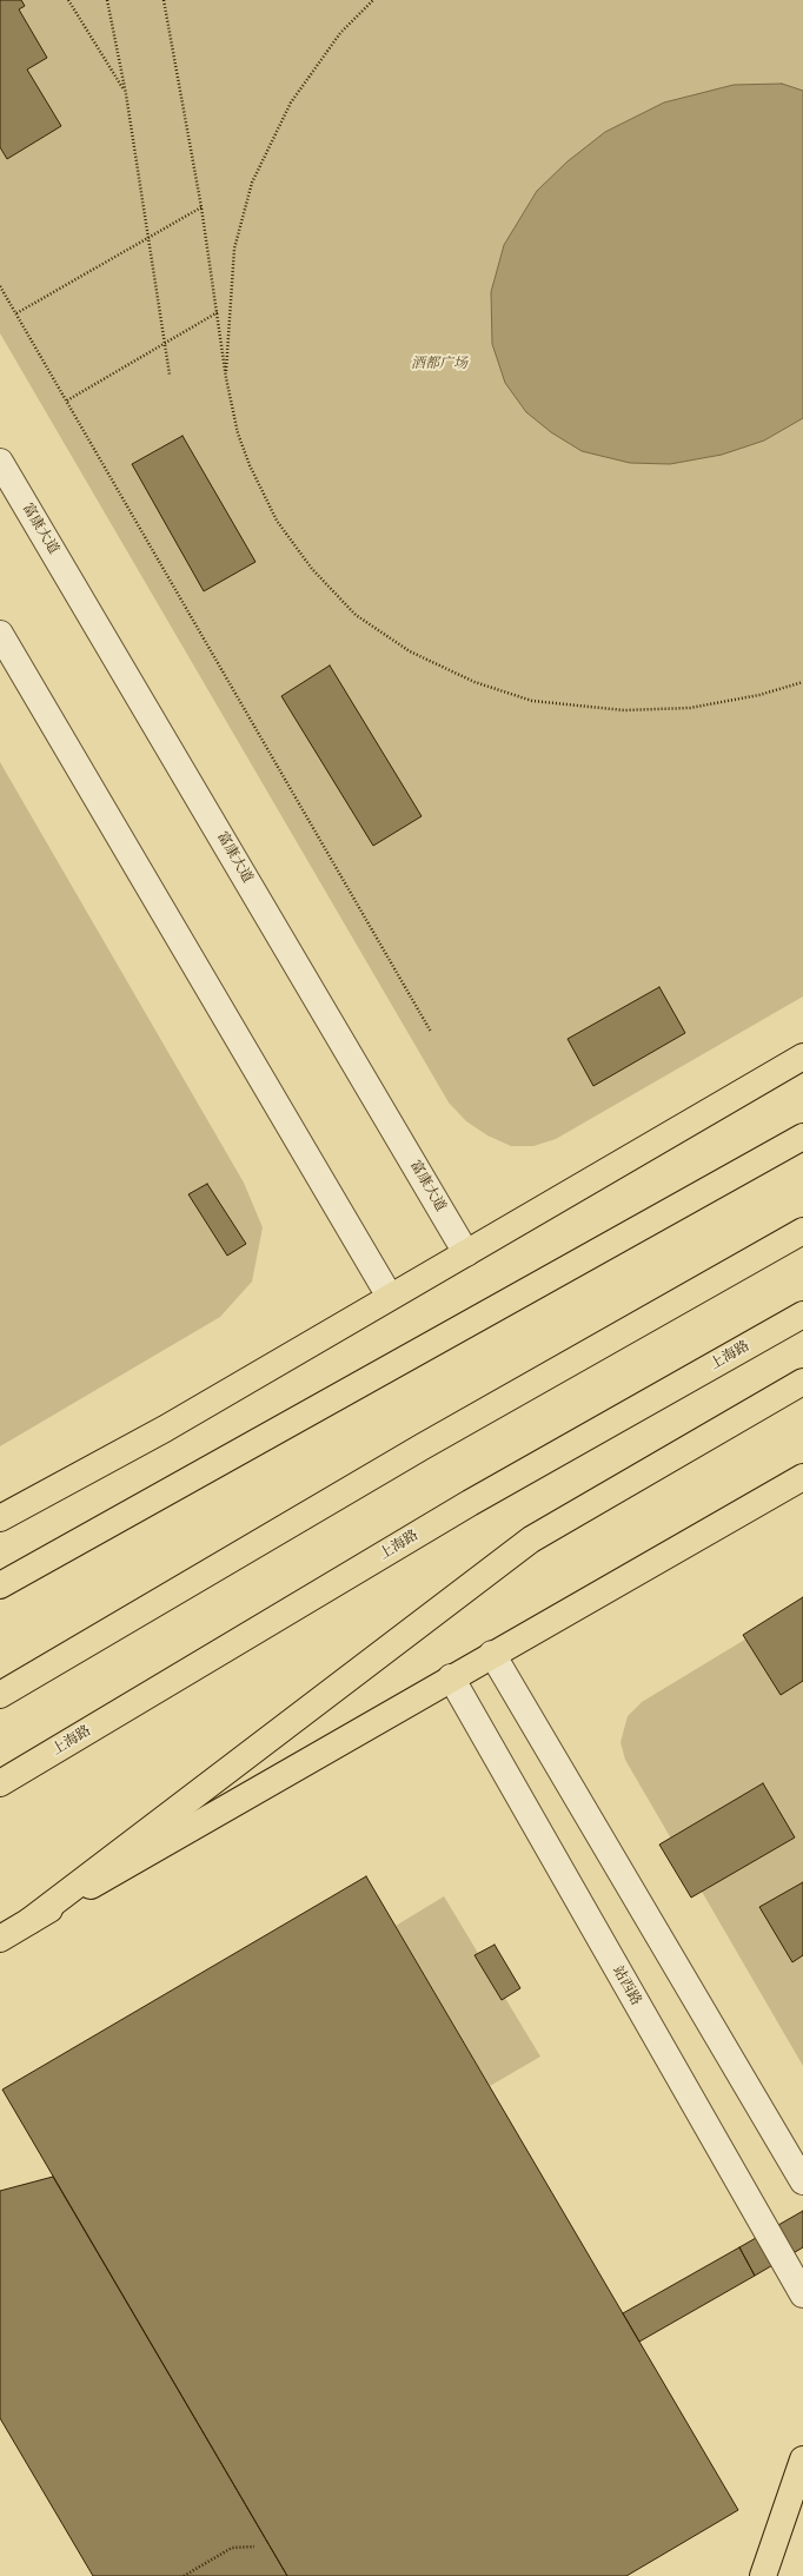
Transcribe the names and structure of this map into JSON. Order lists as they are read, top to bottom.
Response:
{
  "streets": {
    "main road": ["上海路"],
    "street": ["富康大道", "站西路"]
  },
  "parks": ["酒都广场"]
}
